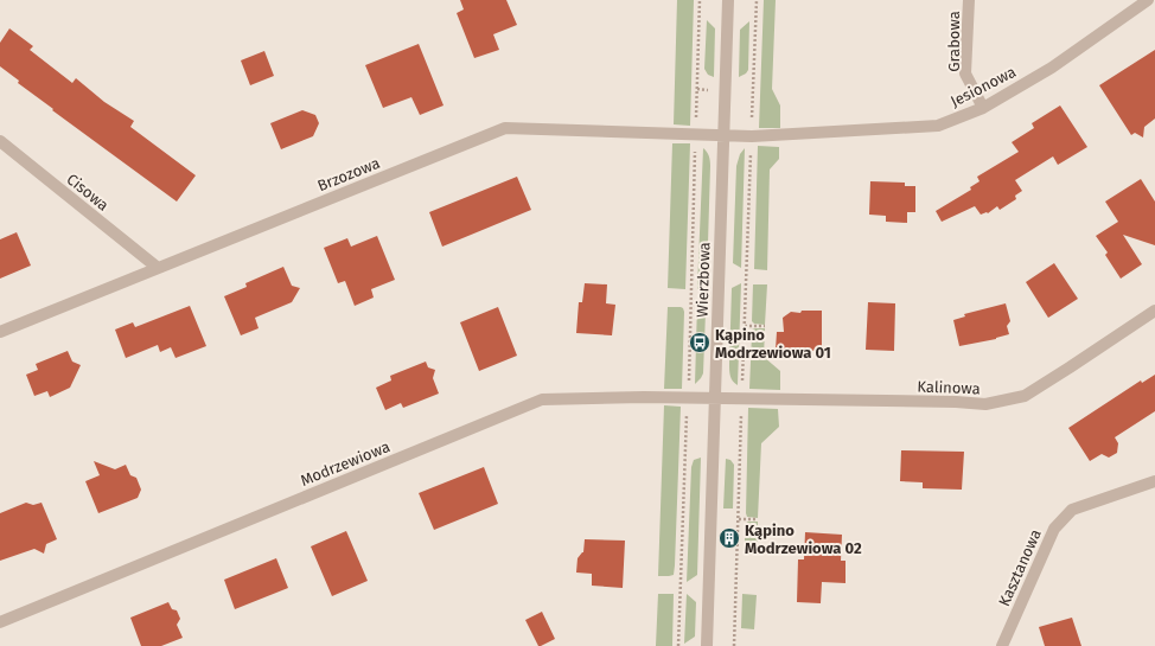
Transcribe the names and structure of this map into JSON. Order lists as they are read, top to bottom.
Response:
{
  "streets": {
    "street": [
      "Grabowa",
      "Jesionowa",
      "Brzozowa",
      "Cisowa",
      "Wierzbowa",
      "Kalinowa",
      "Modrzewiowa",
      "Kasztanowa"
    ]
  },
  "crossings": [
    ["Grabowa", "Jesionowa"],
    ["Jesionowa", "Brzozowa"],
    ["Jesionowa", "Wierzbowa"],
    ["Brzozowa", "Cisowa"],
    ["Brzozowa", "Wierzbowa"],
    ["Wierzbowa", "Kalinowa"],
    ["Wierzbowa", "Modrzewiowa"],
    ["Kalinowa", "Modrzewiowa"]
  ],
  "places": {
    "bus stop": ["Kąpino Modrzewiowa 01"],
    "building": ["Kąpino Modrzewiowa 02"]
  }
}
